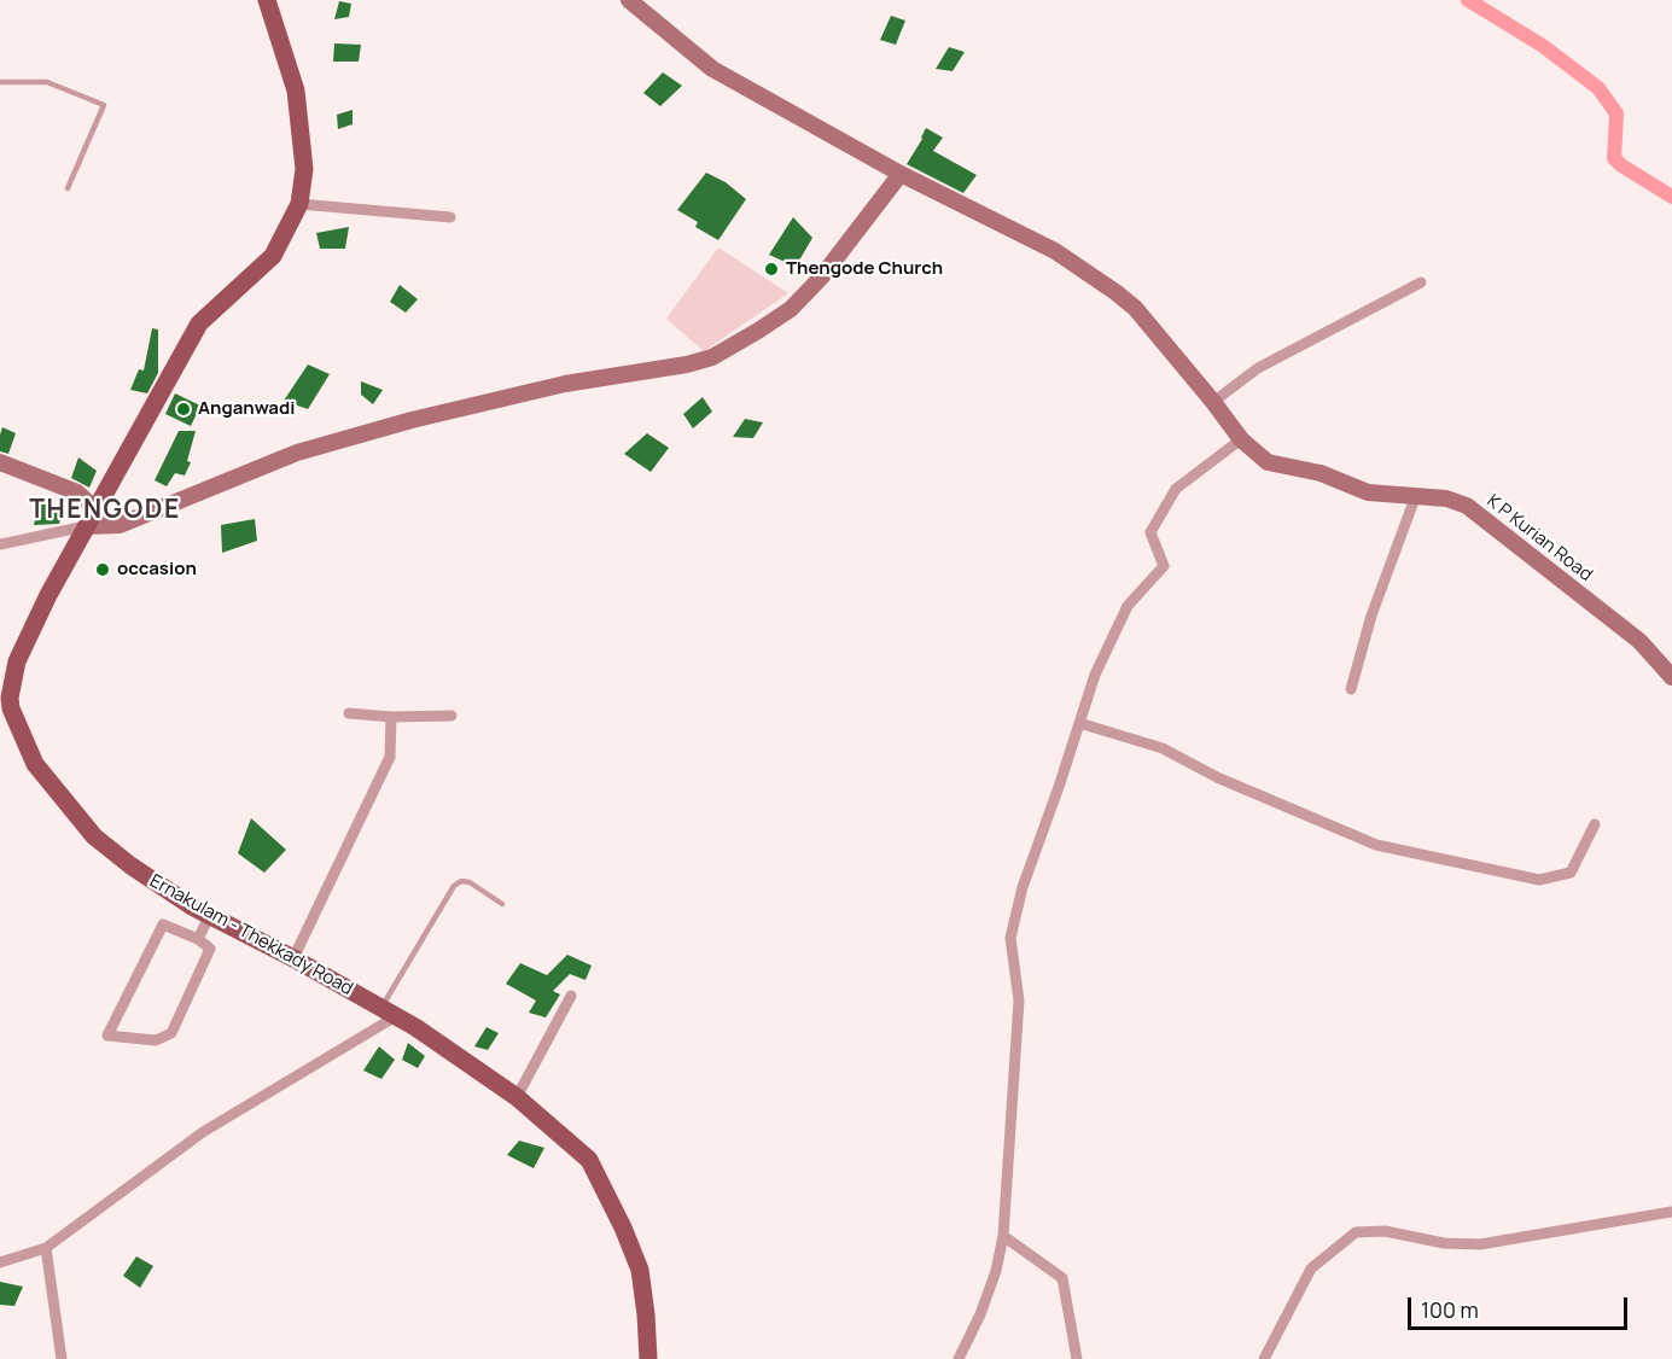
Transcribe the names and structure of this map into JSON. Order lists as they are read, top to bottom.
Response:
{
  "streets": {
    "main road": ["Ernakulam - Thekkady Road"],
    "street": ["K P Kurian Road"]
  },
  "districts": ["THENGODE"],
  "places": ["Thengode Church", "Anganwadi", "occasion"],
  "scale_bar": "100 m"
}
